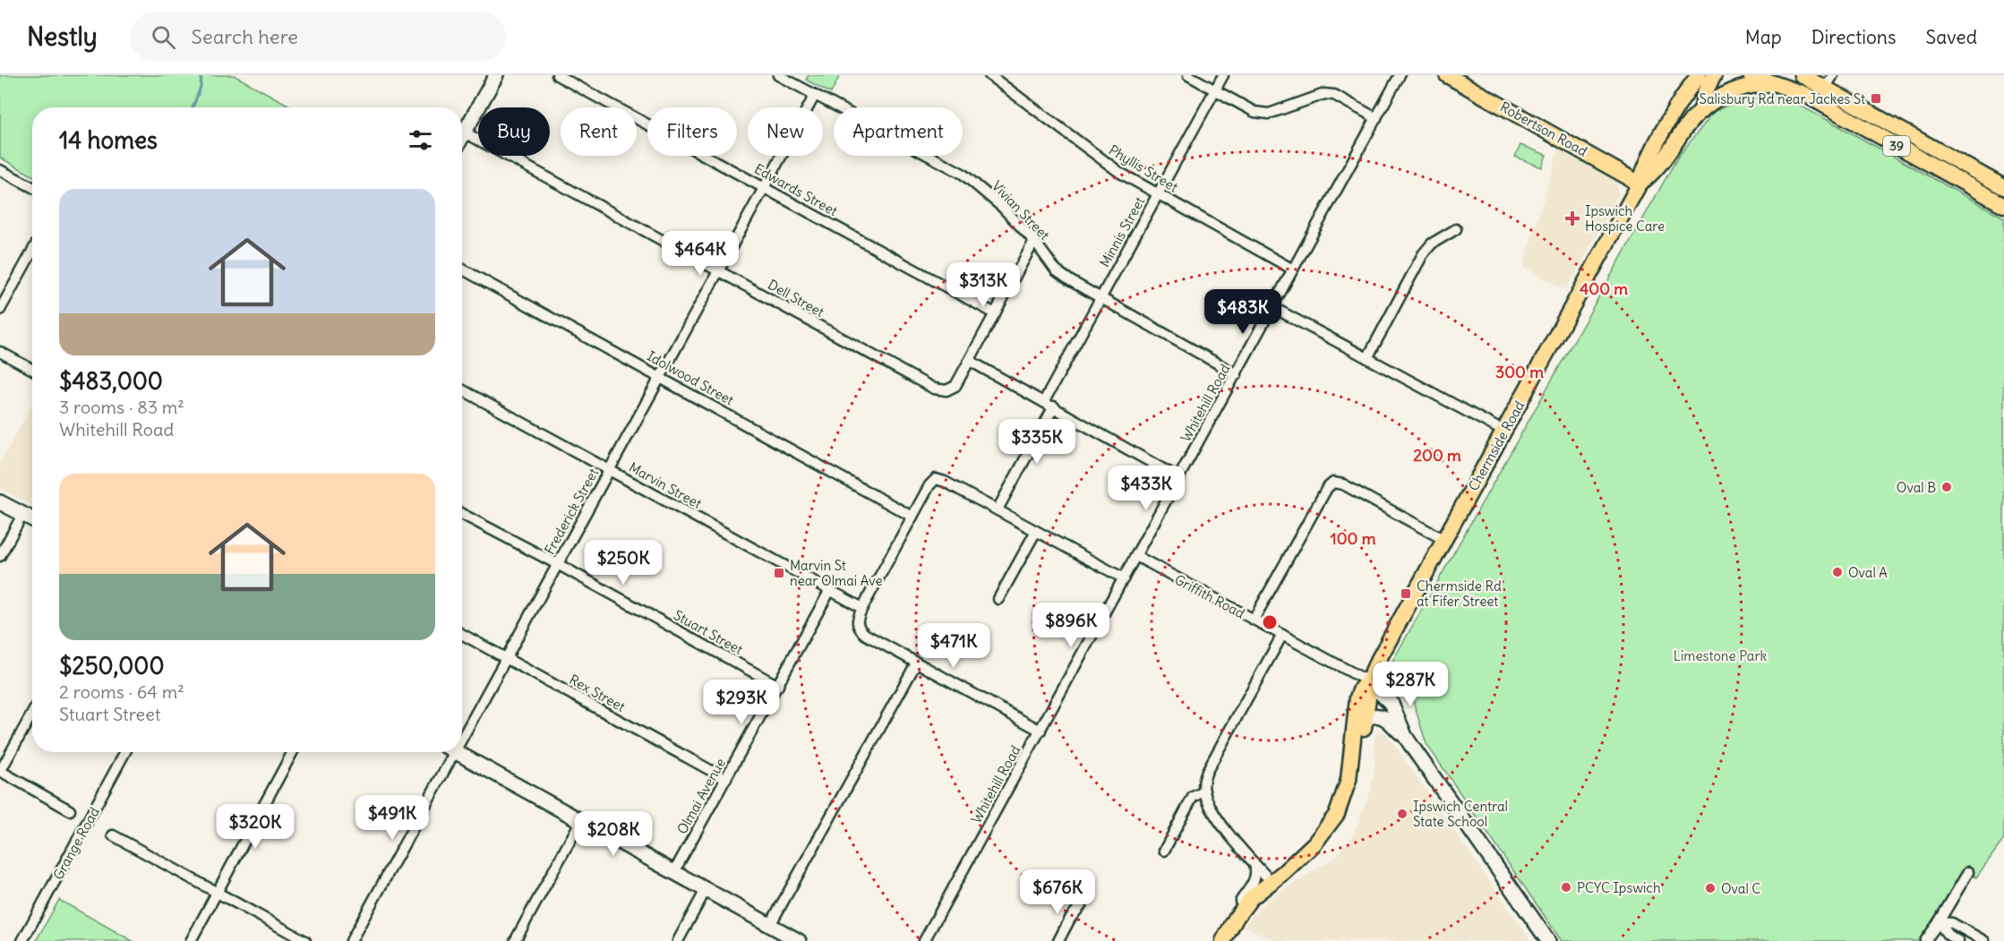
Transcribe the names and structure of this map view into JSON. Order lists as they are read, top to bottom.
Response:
{
  "streets": {
    "main road": [
      "Robertson Road",
      "39",
      "Chermside Road",
      "Griffith Road"
    ],
    "street": [
      "Phyllis Street",
      "Edwards Street",
      "Vivian Street",
      "Minnis Street",
      "Dell Street",
      "Idolwood Street",
      "Whitehill Road",
      "Marvin Street",
      "Frederick Street",
      "Stuart Street",
      "Rex Street",
      "Olmai Avenue",
      "Grange Road"
    ]
  },
  "crossings": [
    ["Robertson Road", "Chermside Road"],
    ["39", "Chermside Road"],
    ["Phyllis Street", "Minnis Street"],
    ["Phyllis Street", "Whitehill Road"],
    ["Edwards Street", "Frederick Street"],
    ["Vivian Street", "Minnis Street"],
    ["Vivian Street", "Whitehill Road"],
    ["Vivian Street", "Frederick Street"],
    ["Dell Street", "Frederick Street"],
    ["Idolwood Street", "Frederick Street"],
    ["Whitehill Road", "Griffith Road"],
    ["Chermside Road", "Griffith Road"],
    ["Marvin Street", "Frederick Street"],
    ["Marvin Street", "Olmai Avenue"],
    ["Frederick Street", "Stuart Street"],
    ["Frederick Street", "Rex Street"],
    ["Stuart Street", "Olmai Avenue"],
    ["Rex Street", "Olmai Avenue"]
  ],
  "parks": ["Limestone Park"],
  "places": {
    "transit": ["Salisbury Rd near Jackes St", "Marvin St near Olmai Ave", "Chermside Rd at Fifer Street"],
    "health": ["Ipswich Hospice Care"],
    "other": [
      "Oval B",
      "Oval A",
      "Ipswich Central State School",
      "PCYC Ipswich",
      "Oval C"
    ]
  },
  "page": {
    "header": "Nestly",
    "search": "Search here",
    "nav": ["Map", "Directions", "Saved"],
    "chip": [
      "Buy",
      "Rent",
      "Filters",
      "New",
      "Apartment"
    ],
    "heading": "14 homes",
    "list": [
      {
        "name": "$483,000",
        "note": "3 rooms · 83 m² · Whitehill Road"
      },
      {
        "name": "$250,000",
        "note": "2 rooms · 64 m² · Stuart Street"
      }
    ],
    "price": [
      "$464K",
      "$313K",
      "$483K",
      "$335K",
      "$433K",
      "$250K",
      "$896K",
      "$471K",
      "$287K",
      "$293K",
      "$491K",
      "$320K",
      "$208K",
      "$676K"
    ]
  },
  "rings": [
    "400 m",
    "300 m",
    "200 m",
    "100 m"
  ]
}
